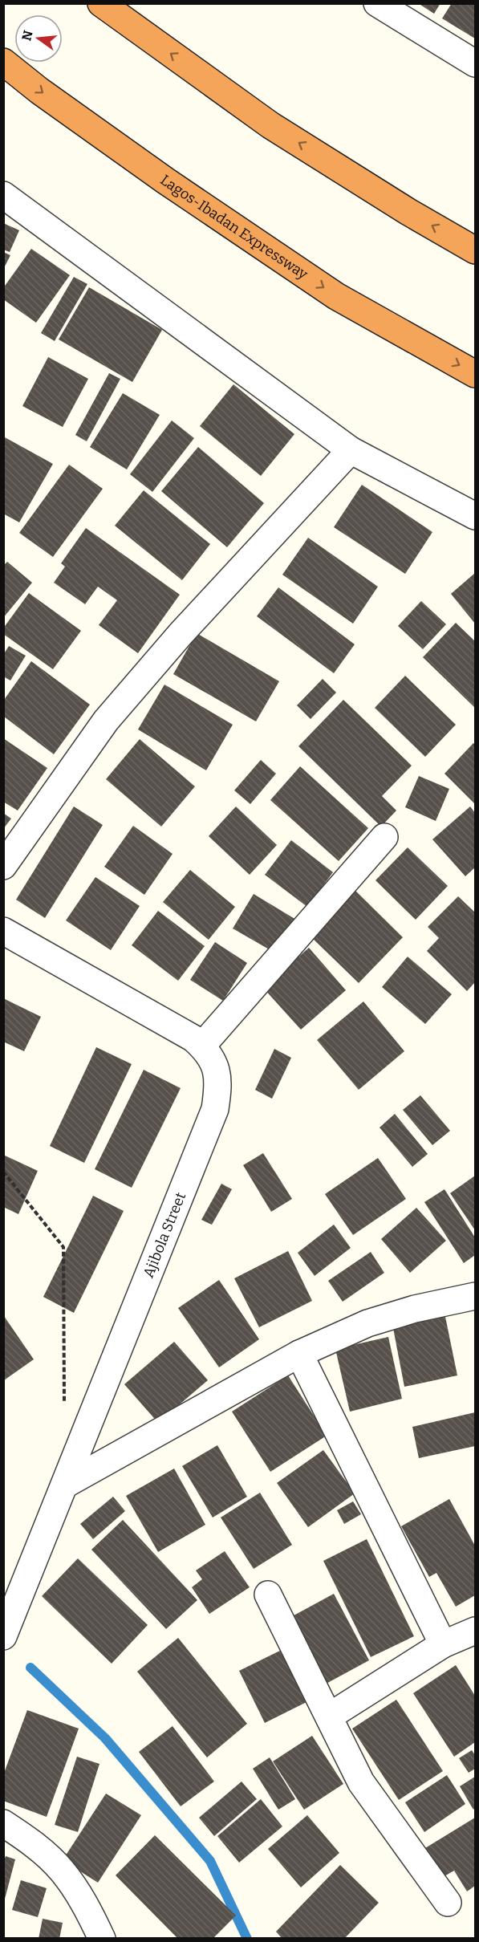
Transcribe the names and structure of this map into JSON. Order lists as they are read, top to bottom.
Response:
{
  "streets": {
    "highway": ["Lagos-Ibadan Expressway"],
    "street": ["Ajibola Street"]
  },
  "north": "left"
}
